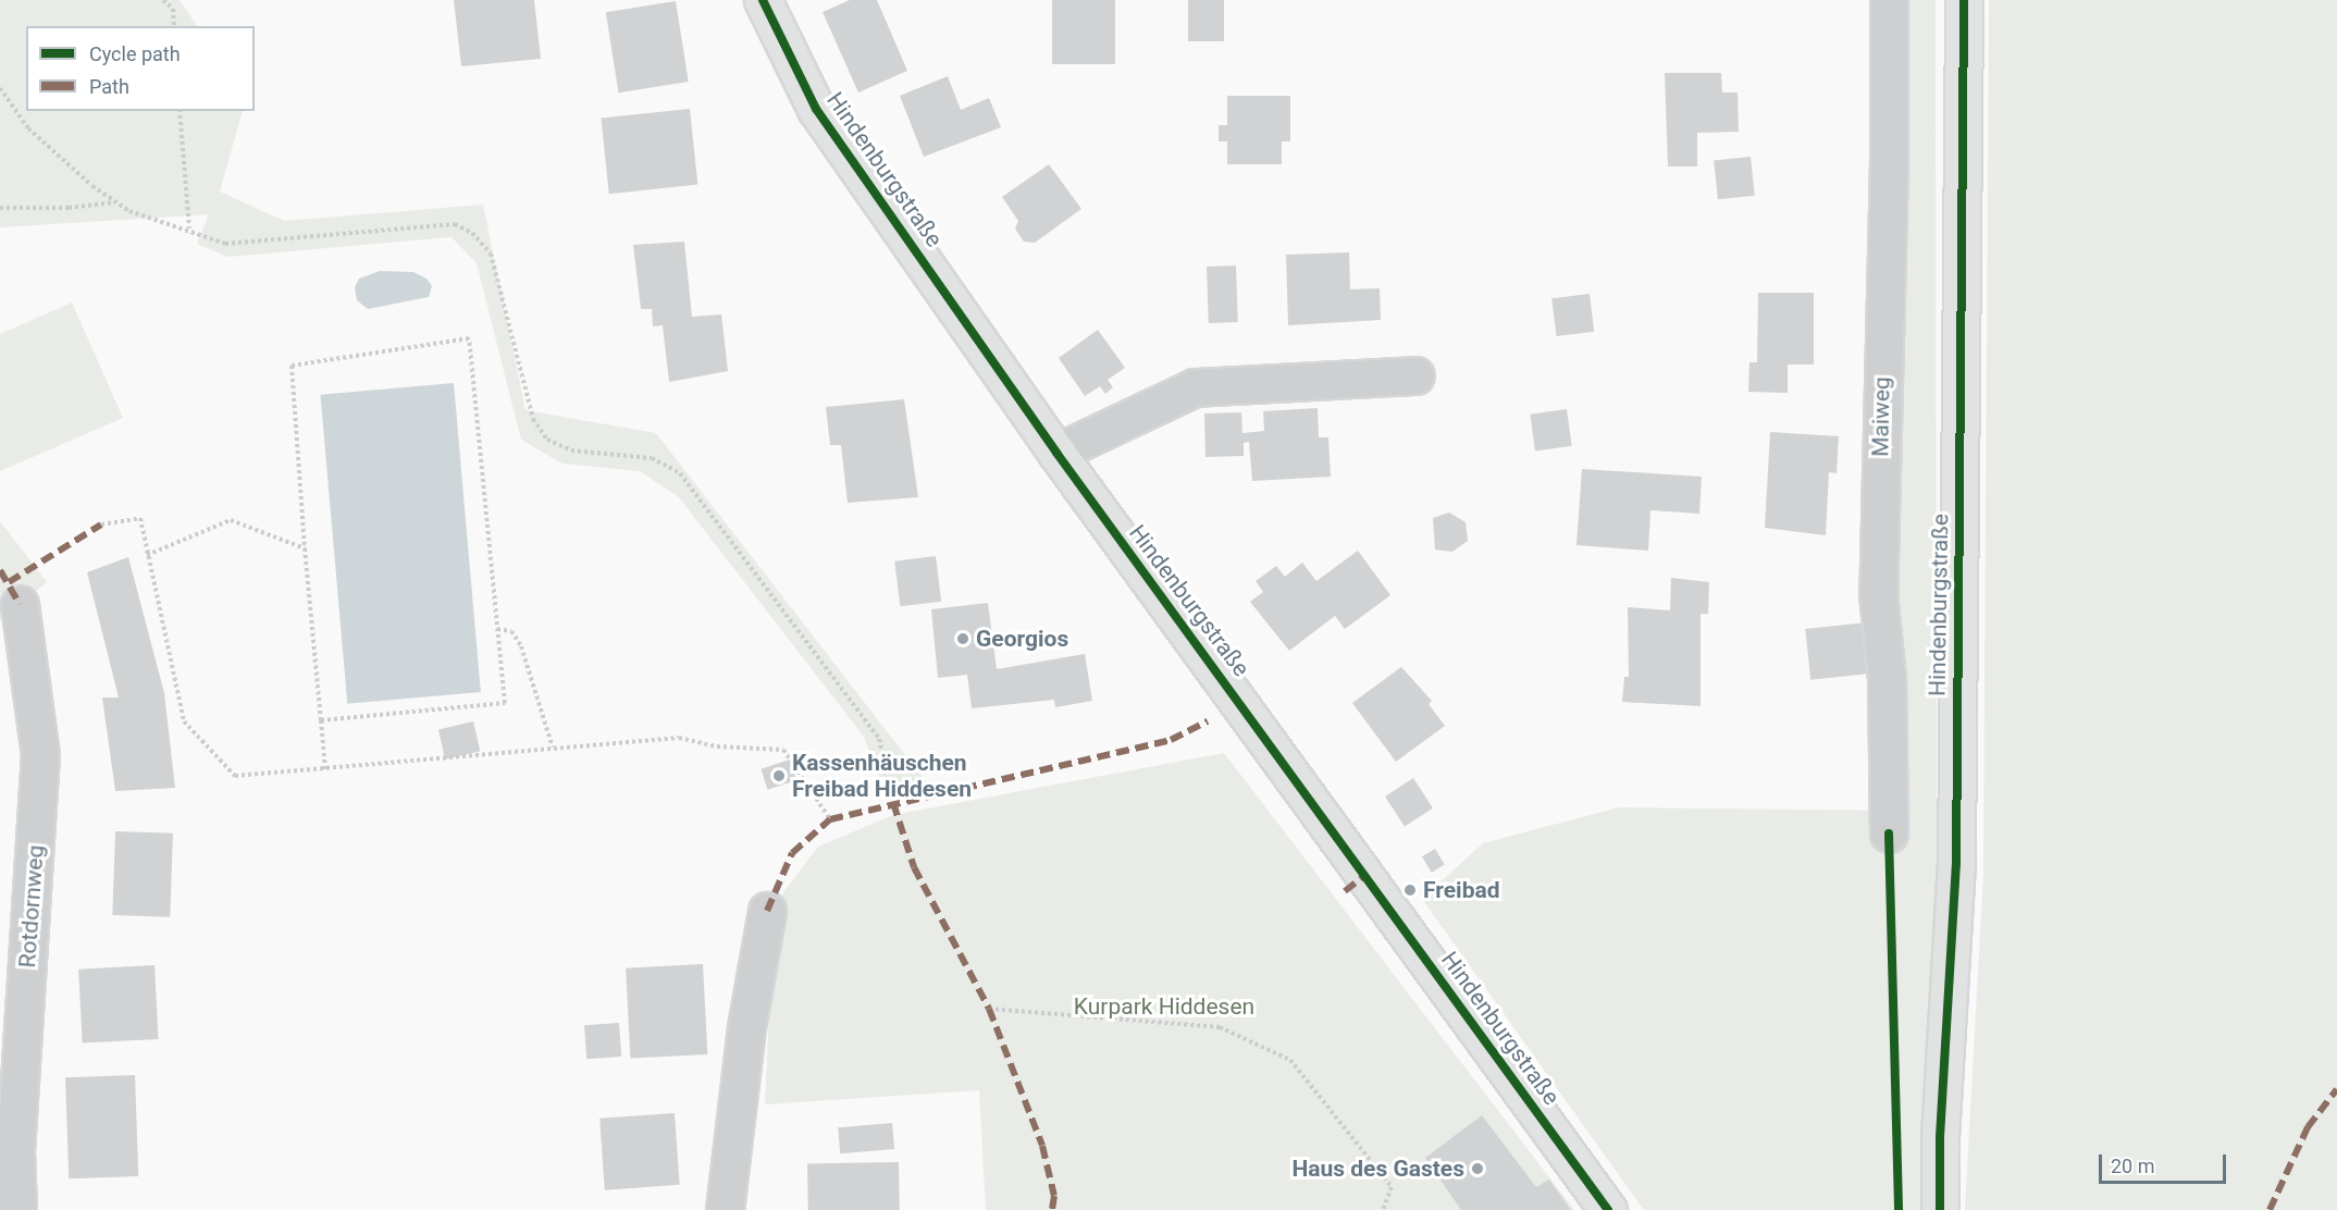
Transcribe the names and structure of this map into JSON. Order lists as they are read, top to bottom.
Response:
{
  "streets": {
    "main road": ["Hindenburgstraße"],
    "street": ["Maiweg", "Rotdornweg"]
  },
  "parks": ["Kurpark Hiddesen"],
  "places": [
    "Georgios",
    "Kassenhäuschen Freibad Hiddesen",
    "Freibad",
    "Haus des Gastes"
  ],
  "legend": ["Cycle path", "Path"],
  "scale_bar": "20 m"
}
